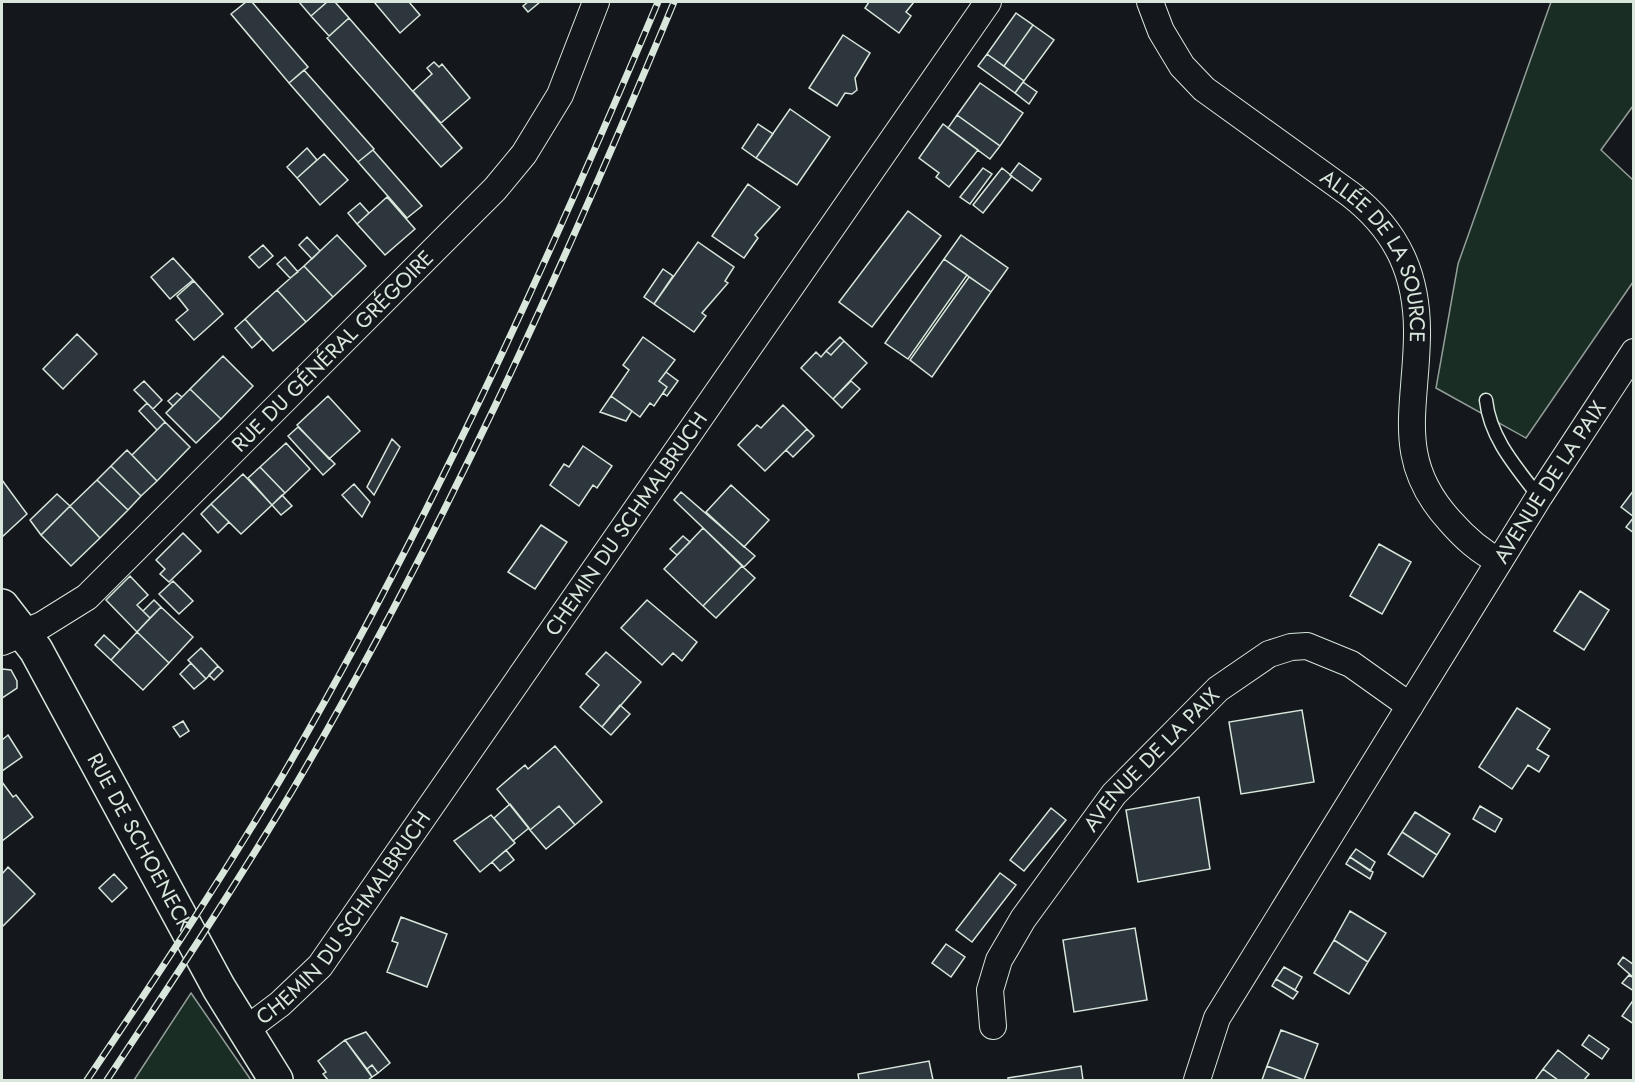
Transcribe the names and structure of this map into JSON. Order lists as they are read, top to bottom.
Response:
{
  "streets": {
    "main road": ["RUE DE SCHOENECK"],
    "street": [
      "ALLÉE DE LA SOURCE",
      "RUE DU GÉNÉRAL GRÉGOIRE",
      "AVENUE DE LA PAIX",
      "CHEMIN DU SCHMALBRUCH"
    ]
  },
  "crossings": [
    ["ALLÉE DE LA SOURCE", "AVENUE DE LA PAIX"],
    ["RUE DU GÉNÉRAL GRÉGOIRE", "RUE DE SCHOENECK"],
    ["CHEMIN DU SCHMALBRUCH", "RUE DE SCHOENECK"]
  ]
}
